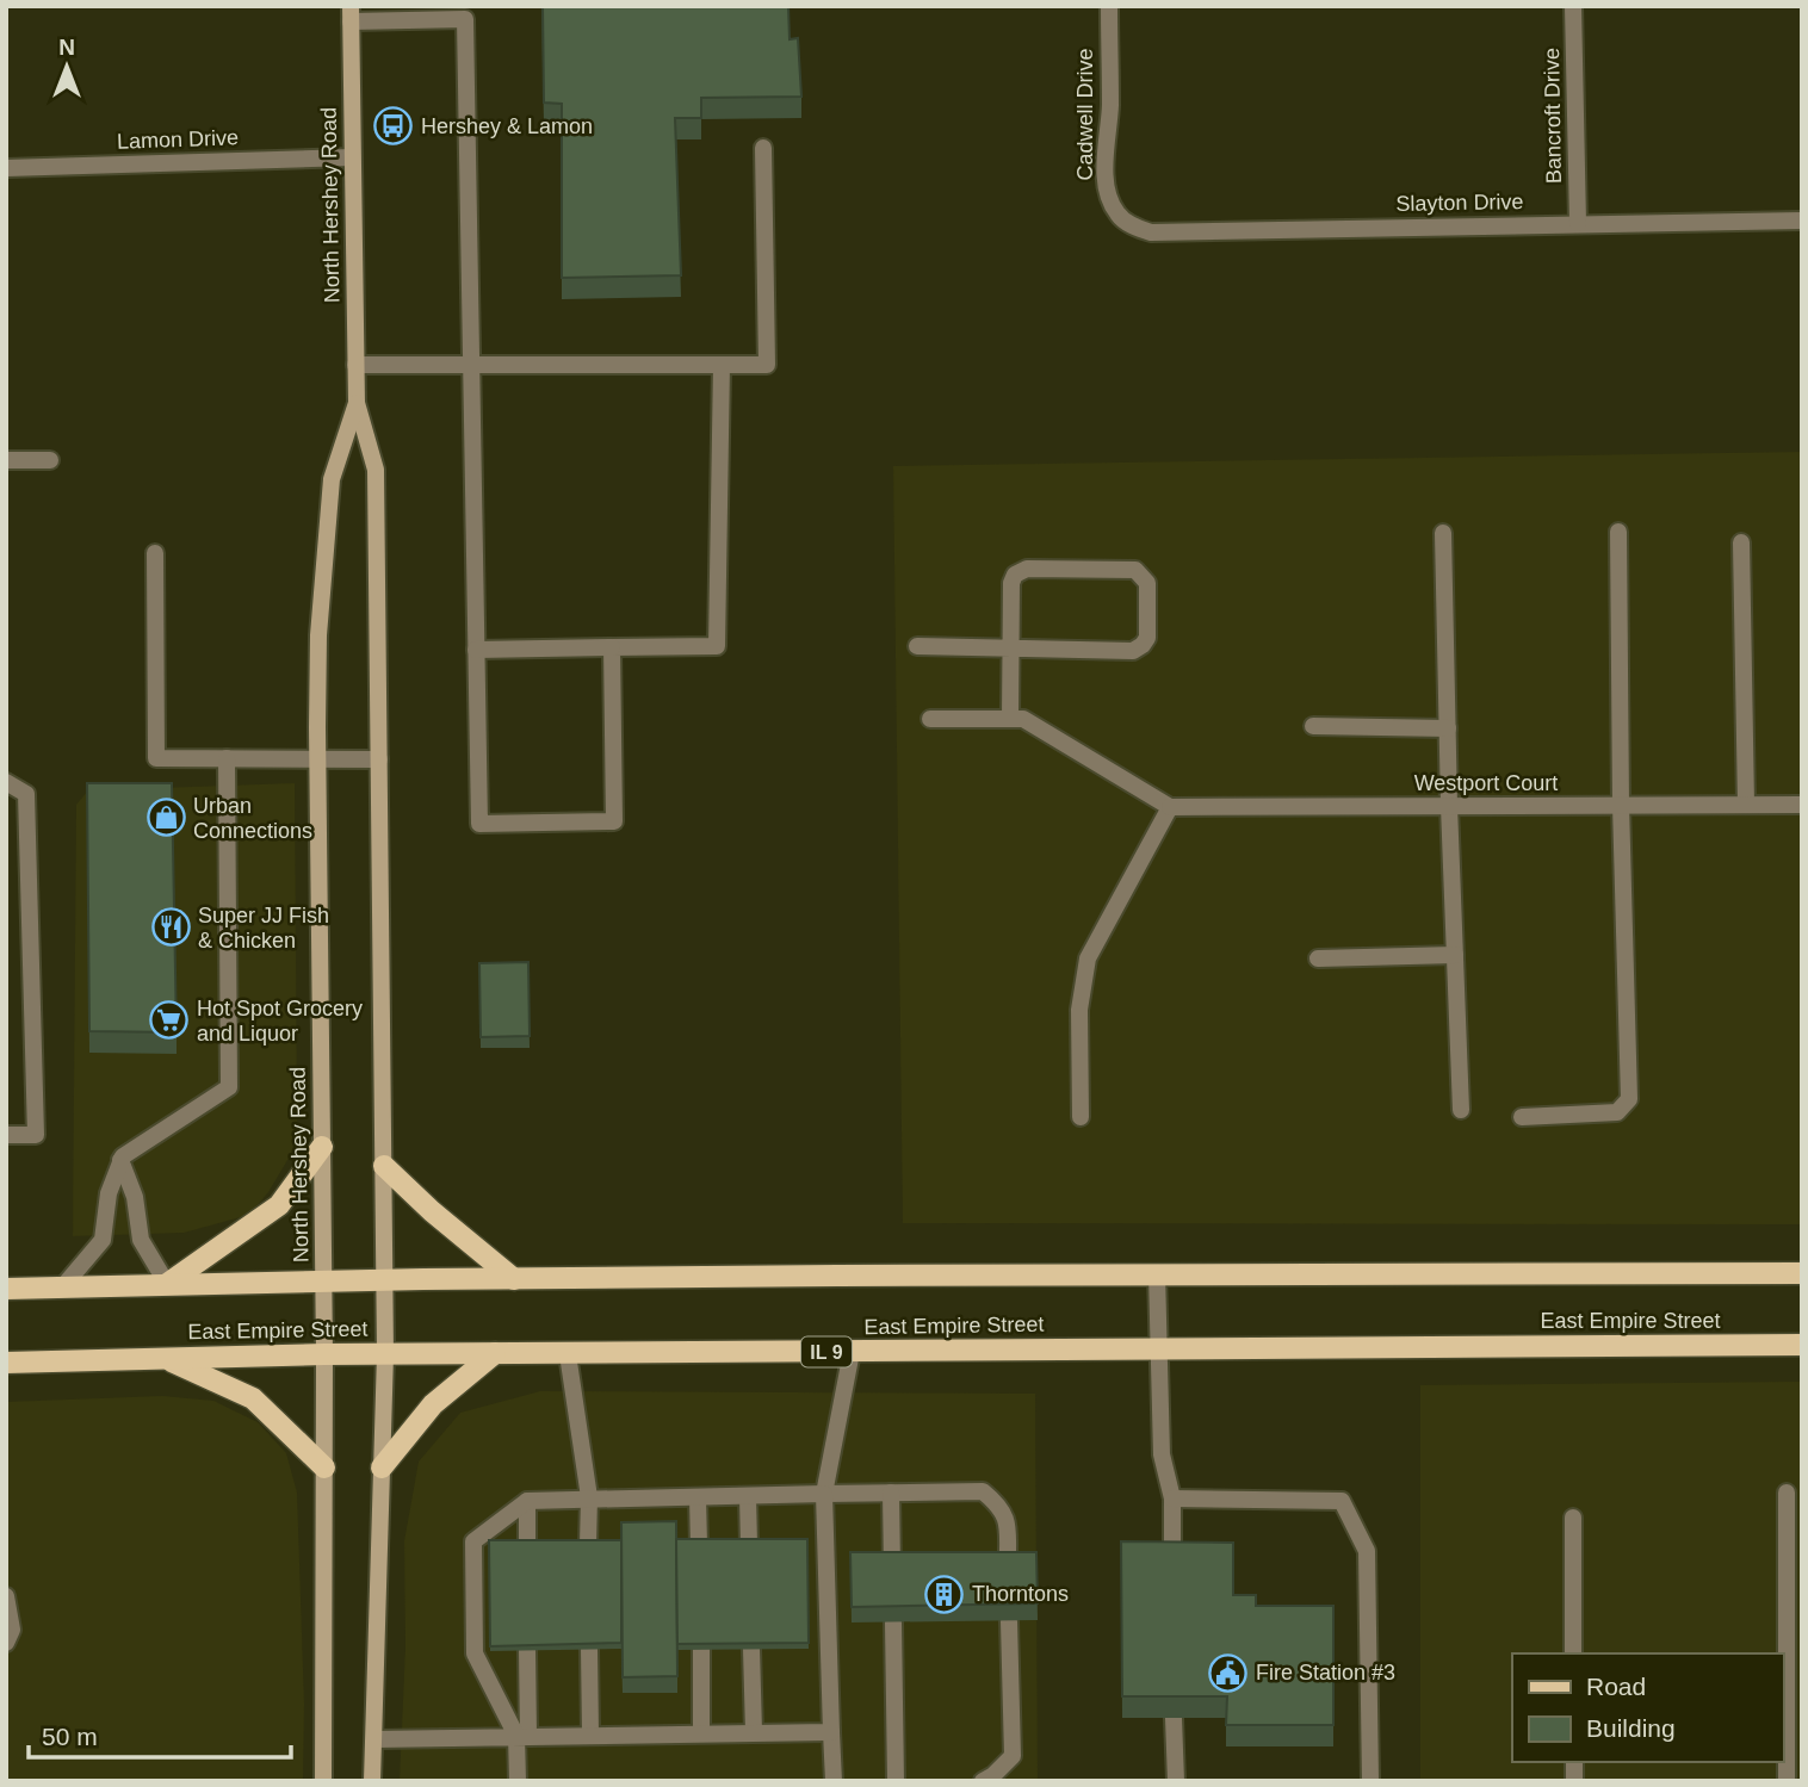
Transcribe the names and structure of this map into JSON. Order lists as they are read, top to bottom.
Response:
{
  "streets": {
    "main road": ["North Hershey Road", "East Empire Street", "IL 9"],
    "street": [
      "Cadwell Drive",
      "Bancroft Drive",
      "Lamon Drive",
      "Slayton Drive",
      "Westport Court"
    ]
  },
  "crossings": [
    ["Cadwell Drive", "Slayton Drive"],
    ["Bancroft Drive", "Slayton Drive"],
    ["Lamon Drive", "North Hershey Road"],
    ["North Hershey Road", "East Empire Street"]
  ],
  "places": {
    "bus stop": ["Hershey & Lamon"],
    "shop": ["Urban Connections"],
    "restaurant": ["Super JJ Fish & Chicken"],
    "supermarket": ["Hot Spot Grocery and Liquor"],
    "building": ["Thorntons"],
    "public building": ["Fire Station #3"]
  },
  "legend": ["Road", "Building"],
  "scale_bar": "50 m",
  "north": "top"
}
